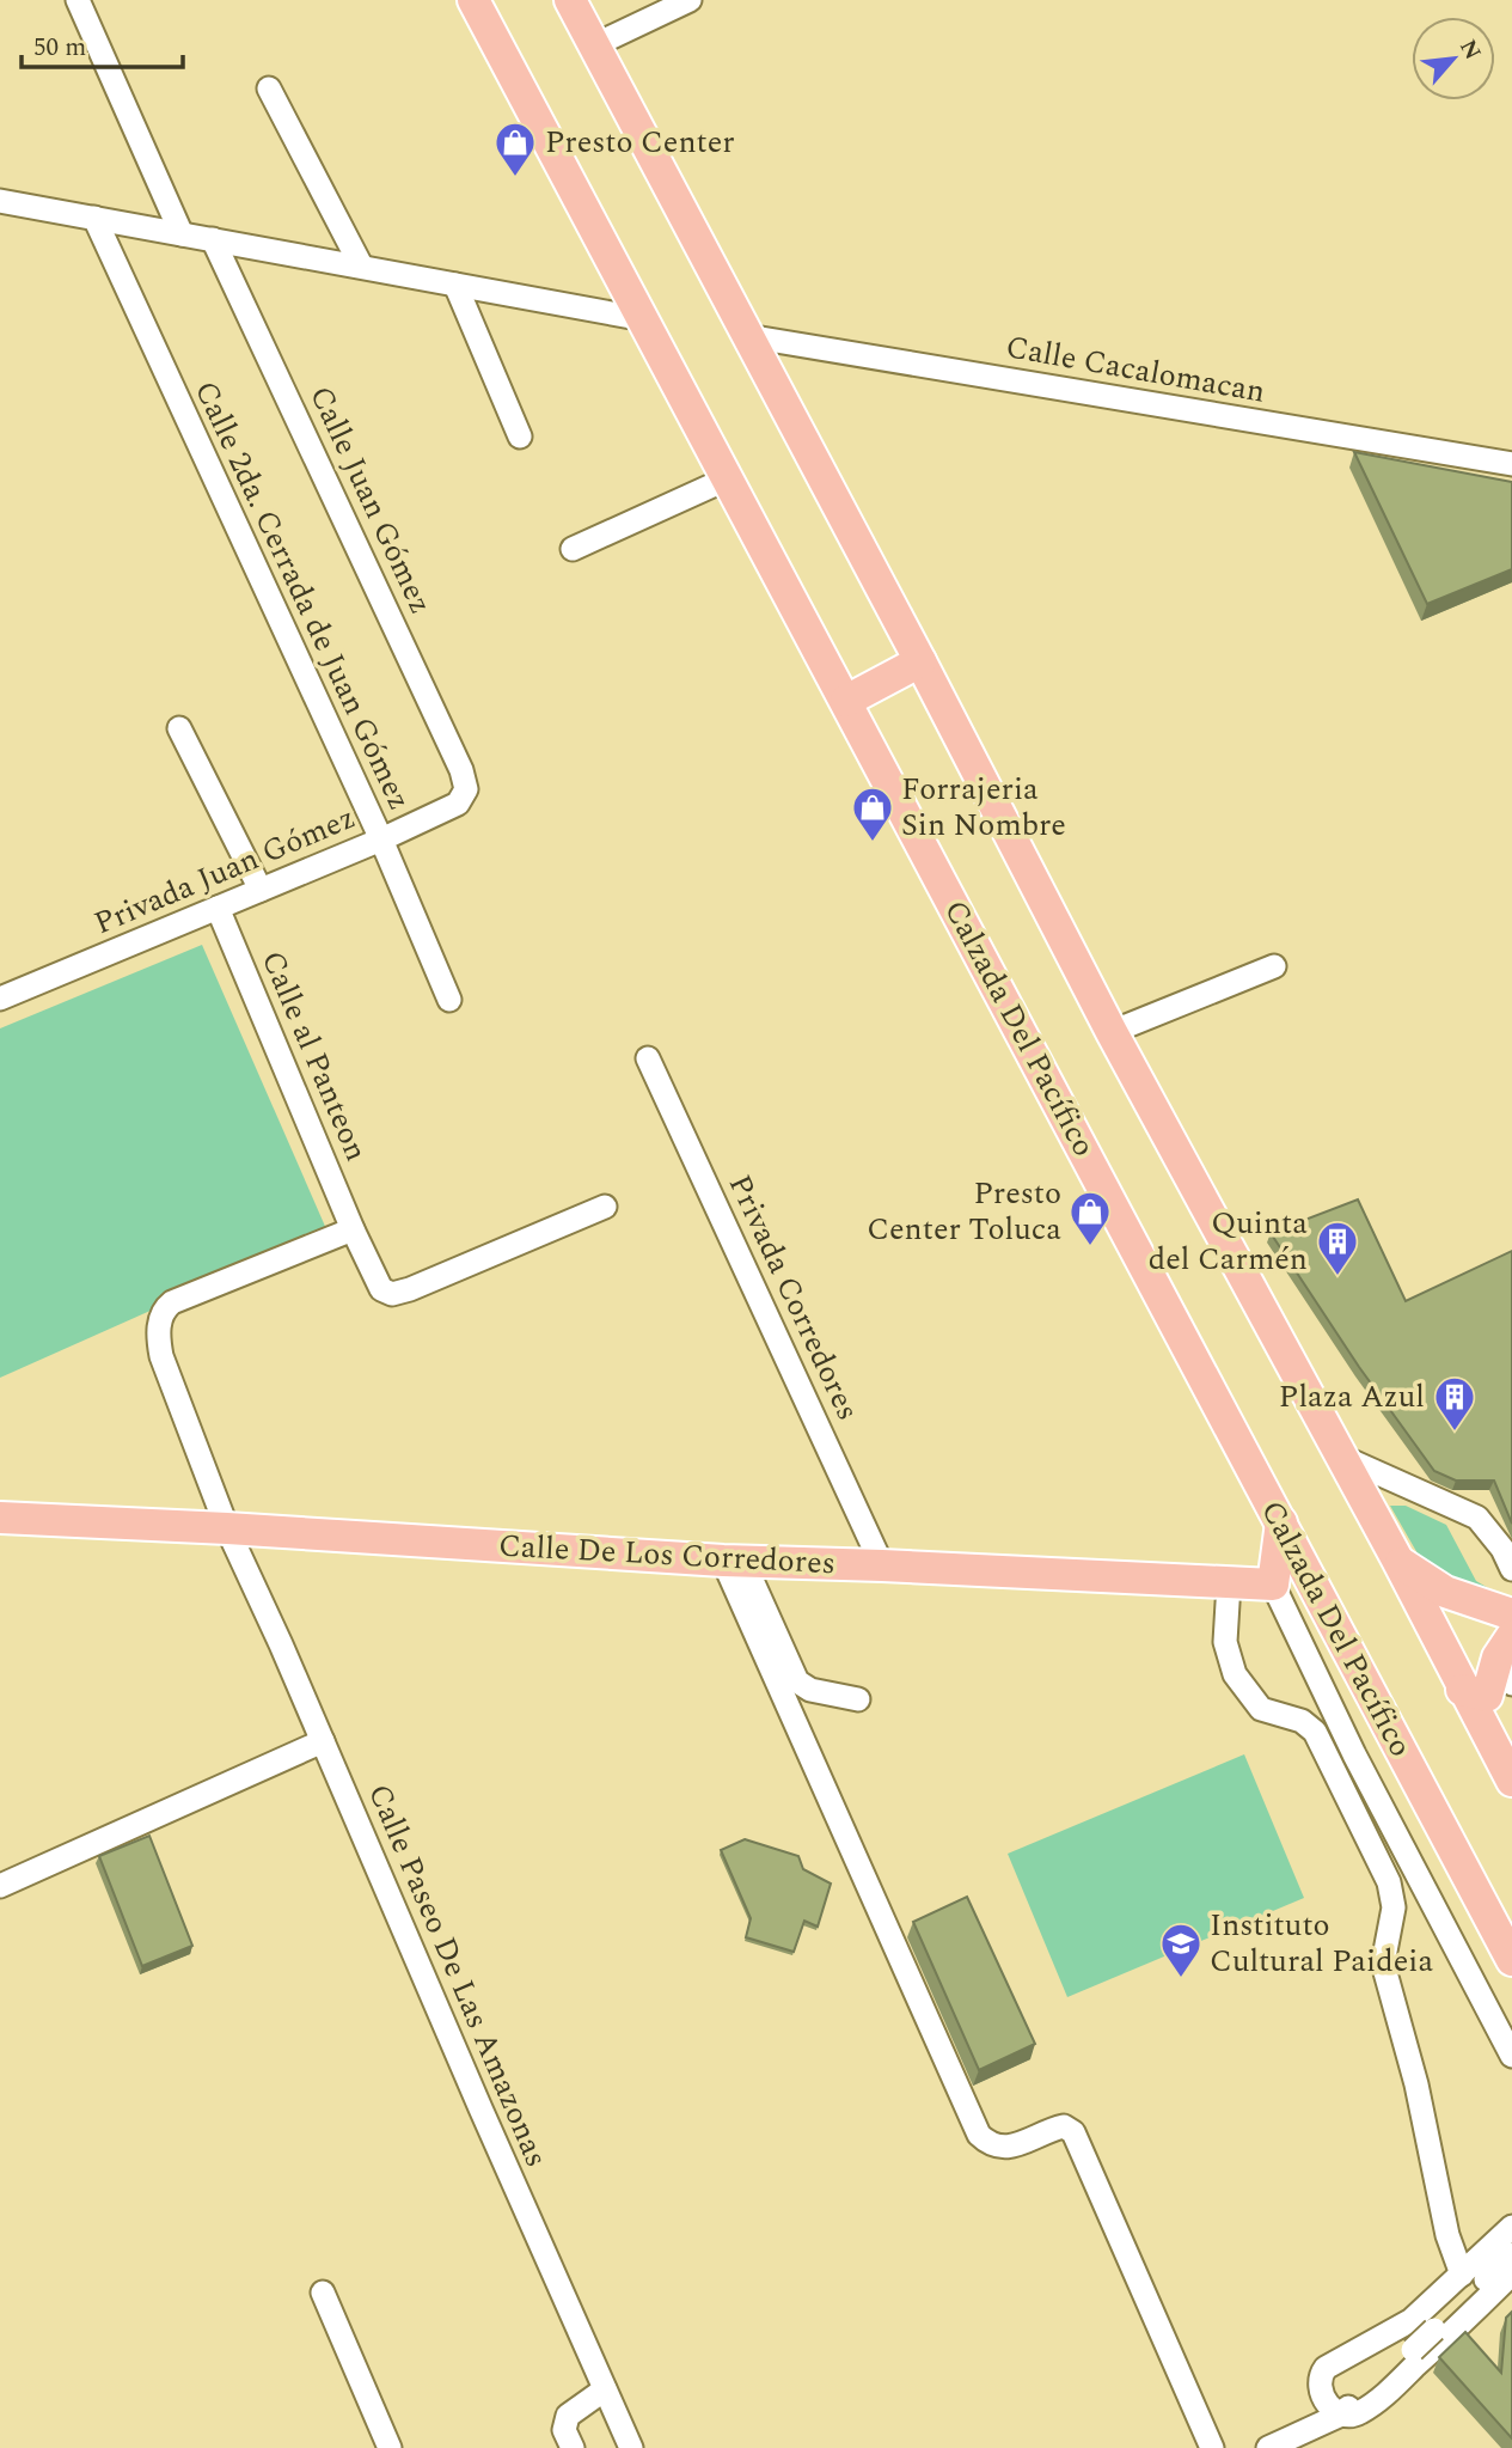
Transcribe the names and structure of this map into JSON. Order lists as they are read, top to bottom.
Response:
{
  "streets": {
    "main road": ["Calzada Del Pacífico", "Calle De Los Corredores"],
    "street": [
      "Calle Cacalomacan",
      "Calle Juan Gómez",
      "Calle 2da. Cerrada de Juan Gómez",
      "Privada Juan Gómez",
      "Calle al Panteon",
      "Privada Corredores",
      "Calle Paseo De Las Amazonas"
    ]
  },
  "crossings": [
    ["Calle Juan Gómez", "Privada Juan Gómez"],
    ["Calle 2da. Cerrada de Juan Gómez", "Privada Juan Gómez"],
    ["Privada Juan Gómez", "Calle al Panteon"],
    ["Privada Corredores", "Calle De Los Corredores"],
    ["Calle De Los Corredores", "Calle Paseo De Las Amazonas"]
  ],
  "places": {
    "shop": ["Presto Center", "Forrajeria Sin Nombre", "Presto Center Toluca"],
    "building": ["Quinta del Carmén", "Plaza Azul"],
    "school or university": ["Instituto Cultural Paideia"]
  },
  "scale_bar": "50 m",
  "north": "top right"
}
